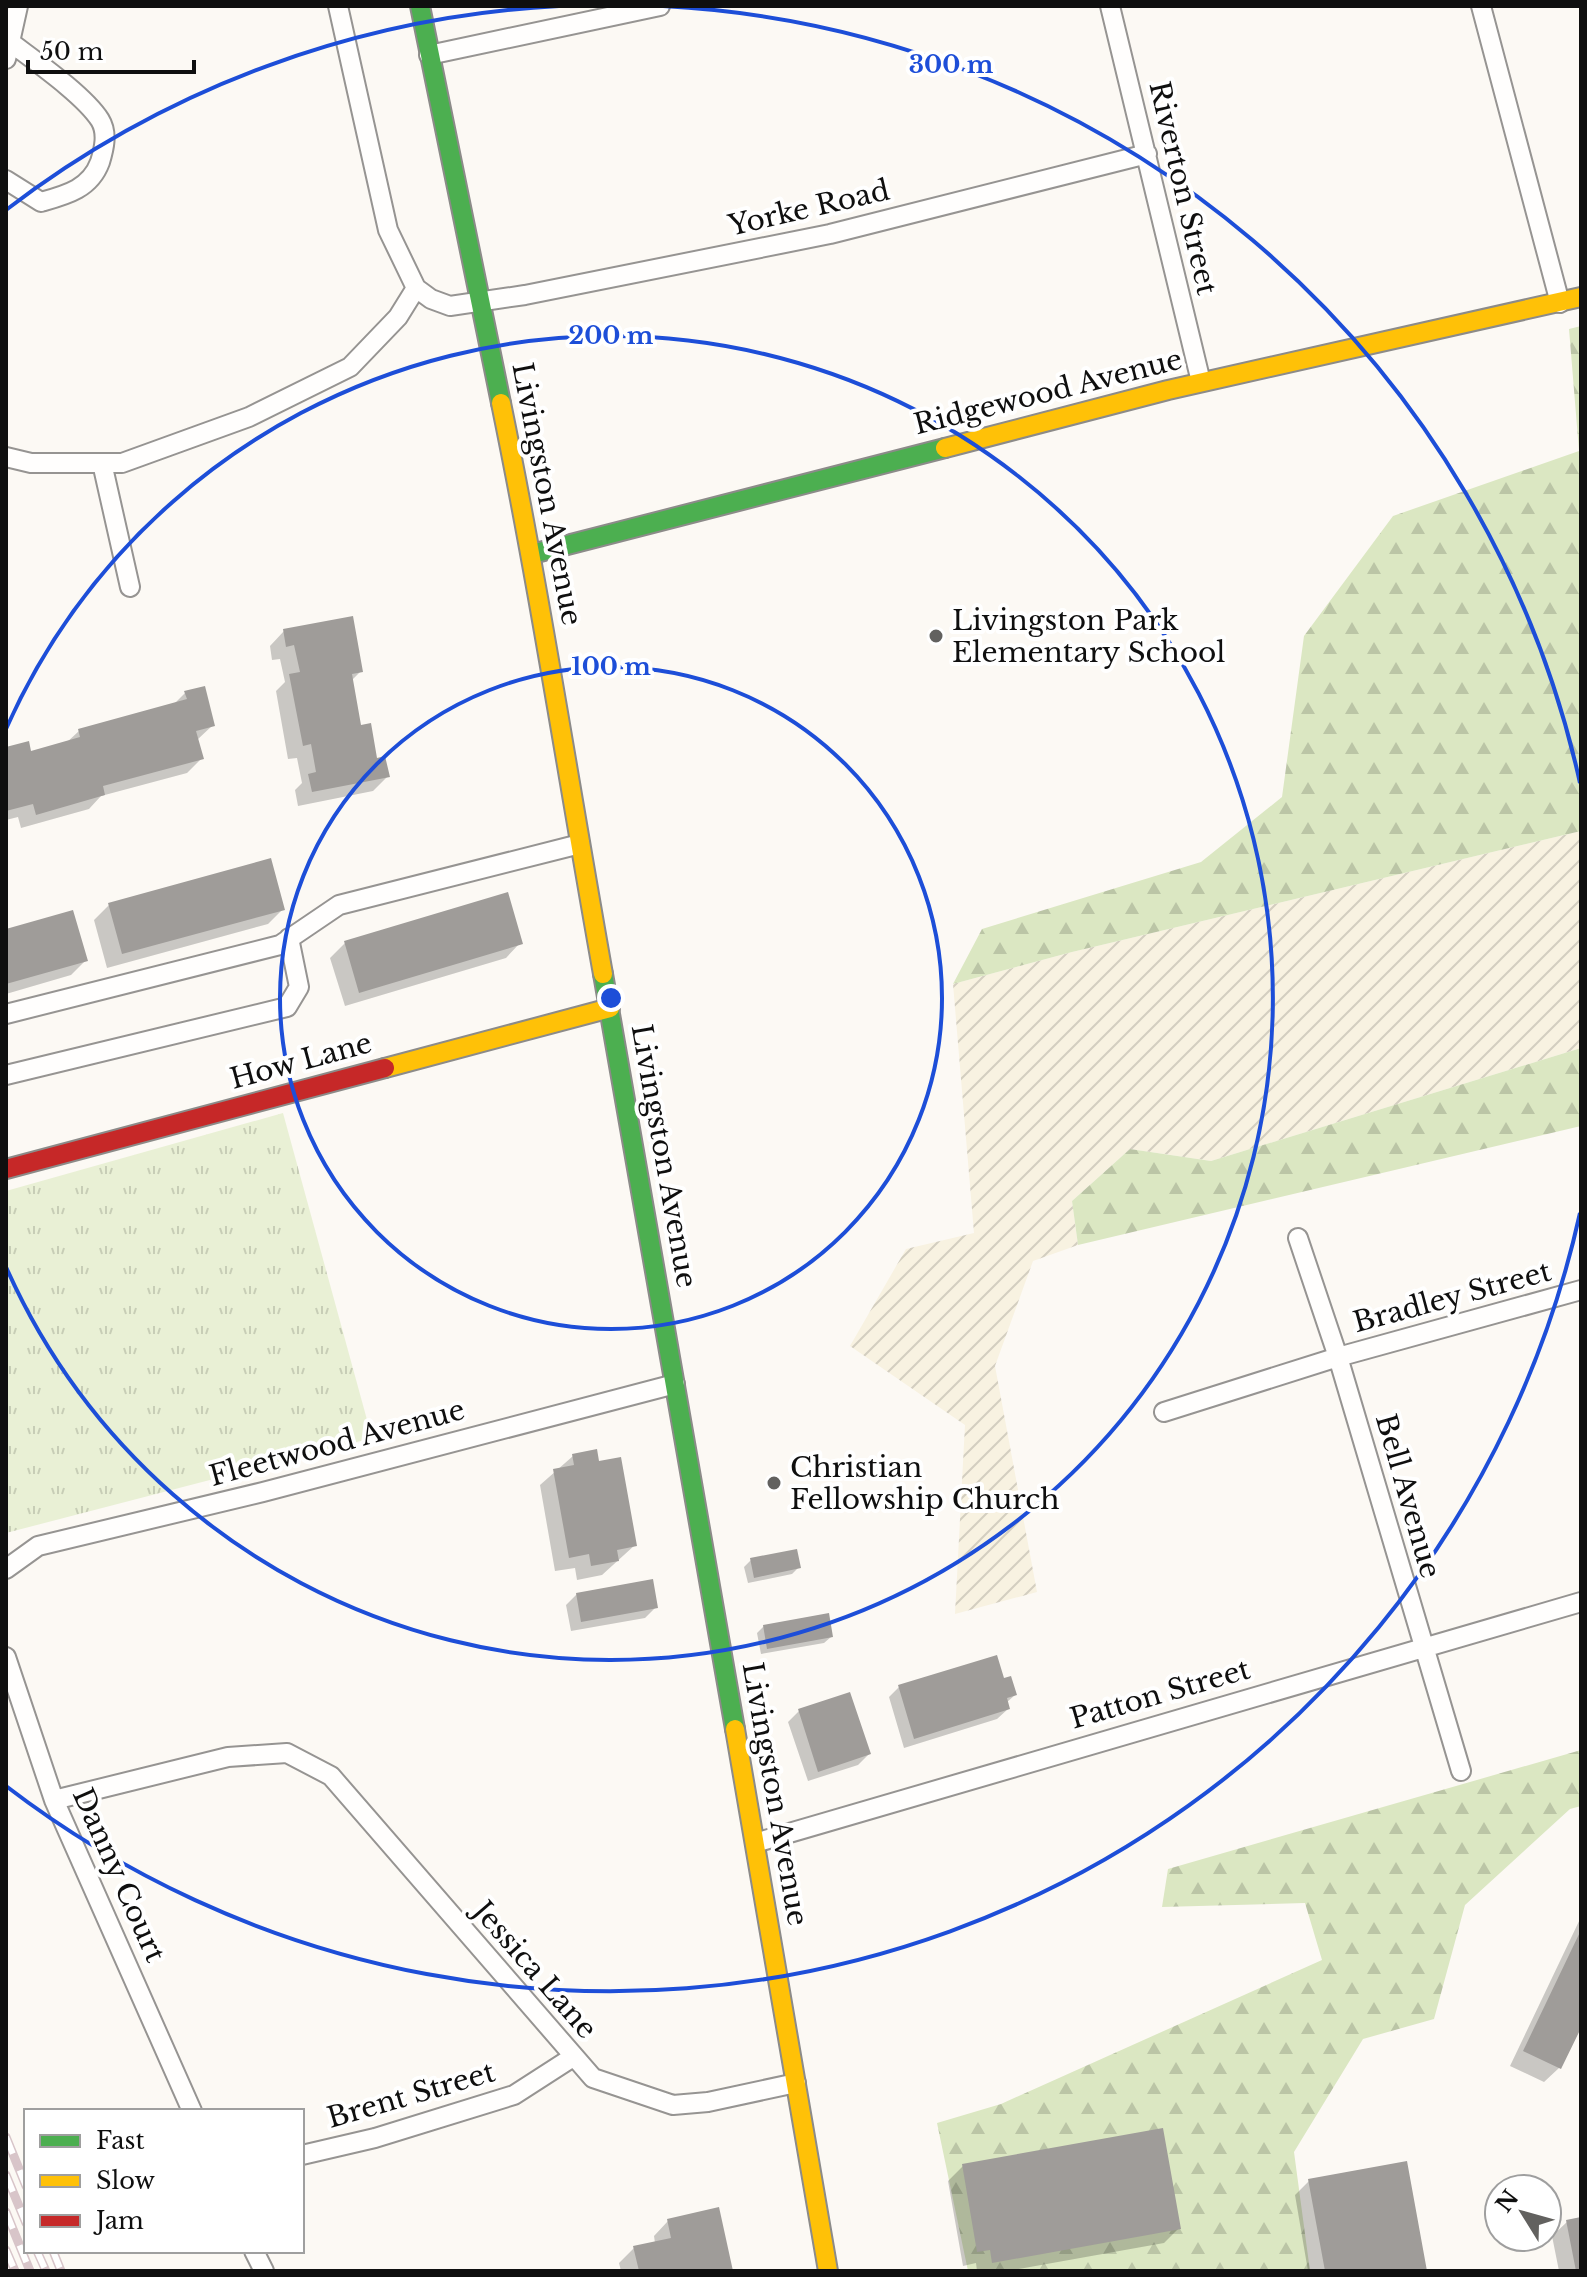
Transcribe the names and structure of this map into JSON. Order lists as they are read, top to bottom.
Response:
{
  "streets": {
    "main road": ["Ridgewood Avenue", "Livingston Avenue", "How Lane"],
    "street": [
      "Riverton Street",
      "Yorke Road",
      "Bradley Street",
      "Fleetwood Avenue",
      "Bell Avenue",
      "Patton Street",
      "Danny Court",
      "Jessica Lane",
      "Brent Street"
    ]
  },
  "crossings": [
    ["Riverton Street", "Yorke Road"],
    ["Riverton Street", "Ridgewood Avenue"],
    ["Yorke Road", "Livingston Avenue"],
    ["Ridgewood Avenue", "Livingston Avenue"],
    ["Livingston Avenue", "How Lane"],
    ["Livingston Avenue", "Fleetwood Avenue"],
    ["Livingston Avenue", "Patton Street"],
    ["Livingston Avenue", "Jessica Lane"],
    ["Bradley Street", "Bell Avenue"],
    ["Bell Avenue", "Patton Street"],
    ["Danny Court", "Jessica Lane"],
    ["Jessica Lane", "Brent Street"]
  ],
  "places": ["Livingston Park Elementary School", "Christian Fellowship Church"],
  "legend": ["Fast", "Slow", "Jam"],
  "scale_bar": "50 m",
  "north": "top left",
  "rings": ["300 m", "200 m", "100 m"]
}
